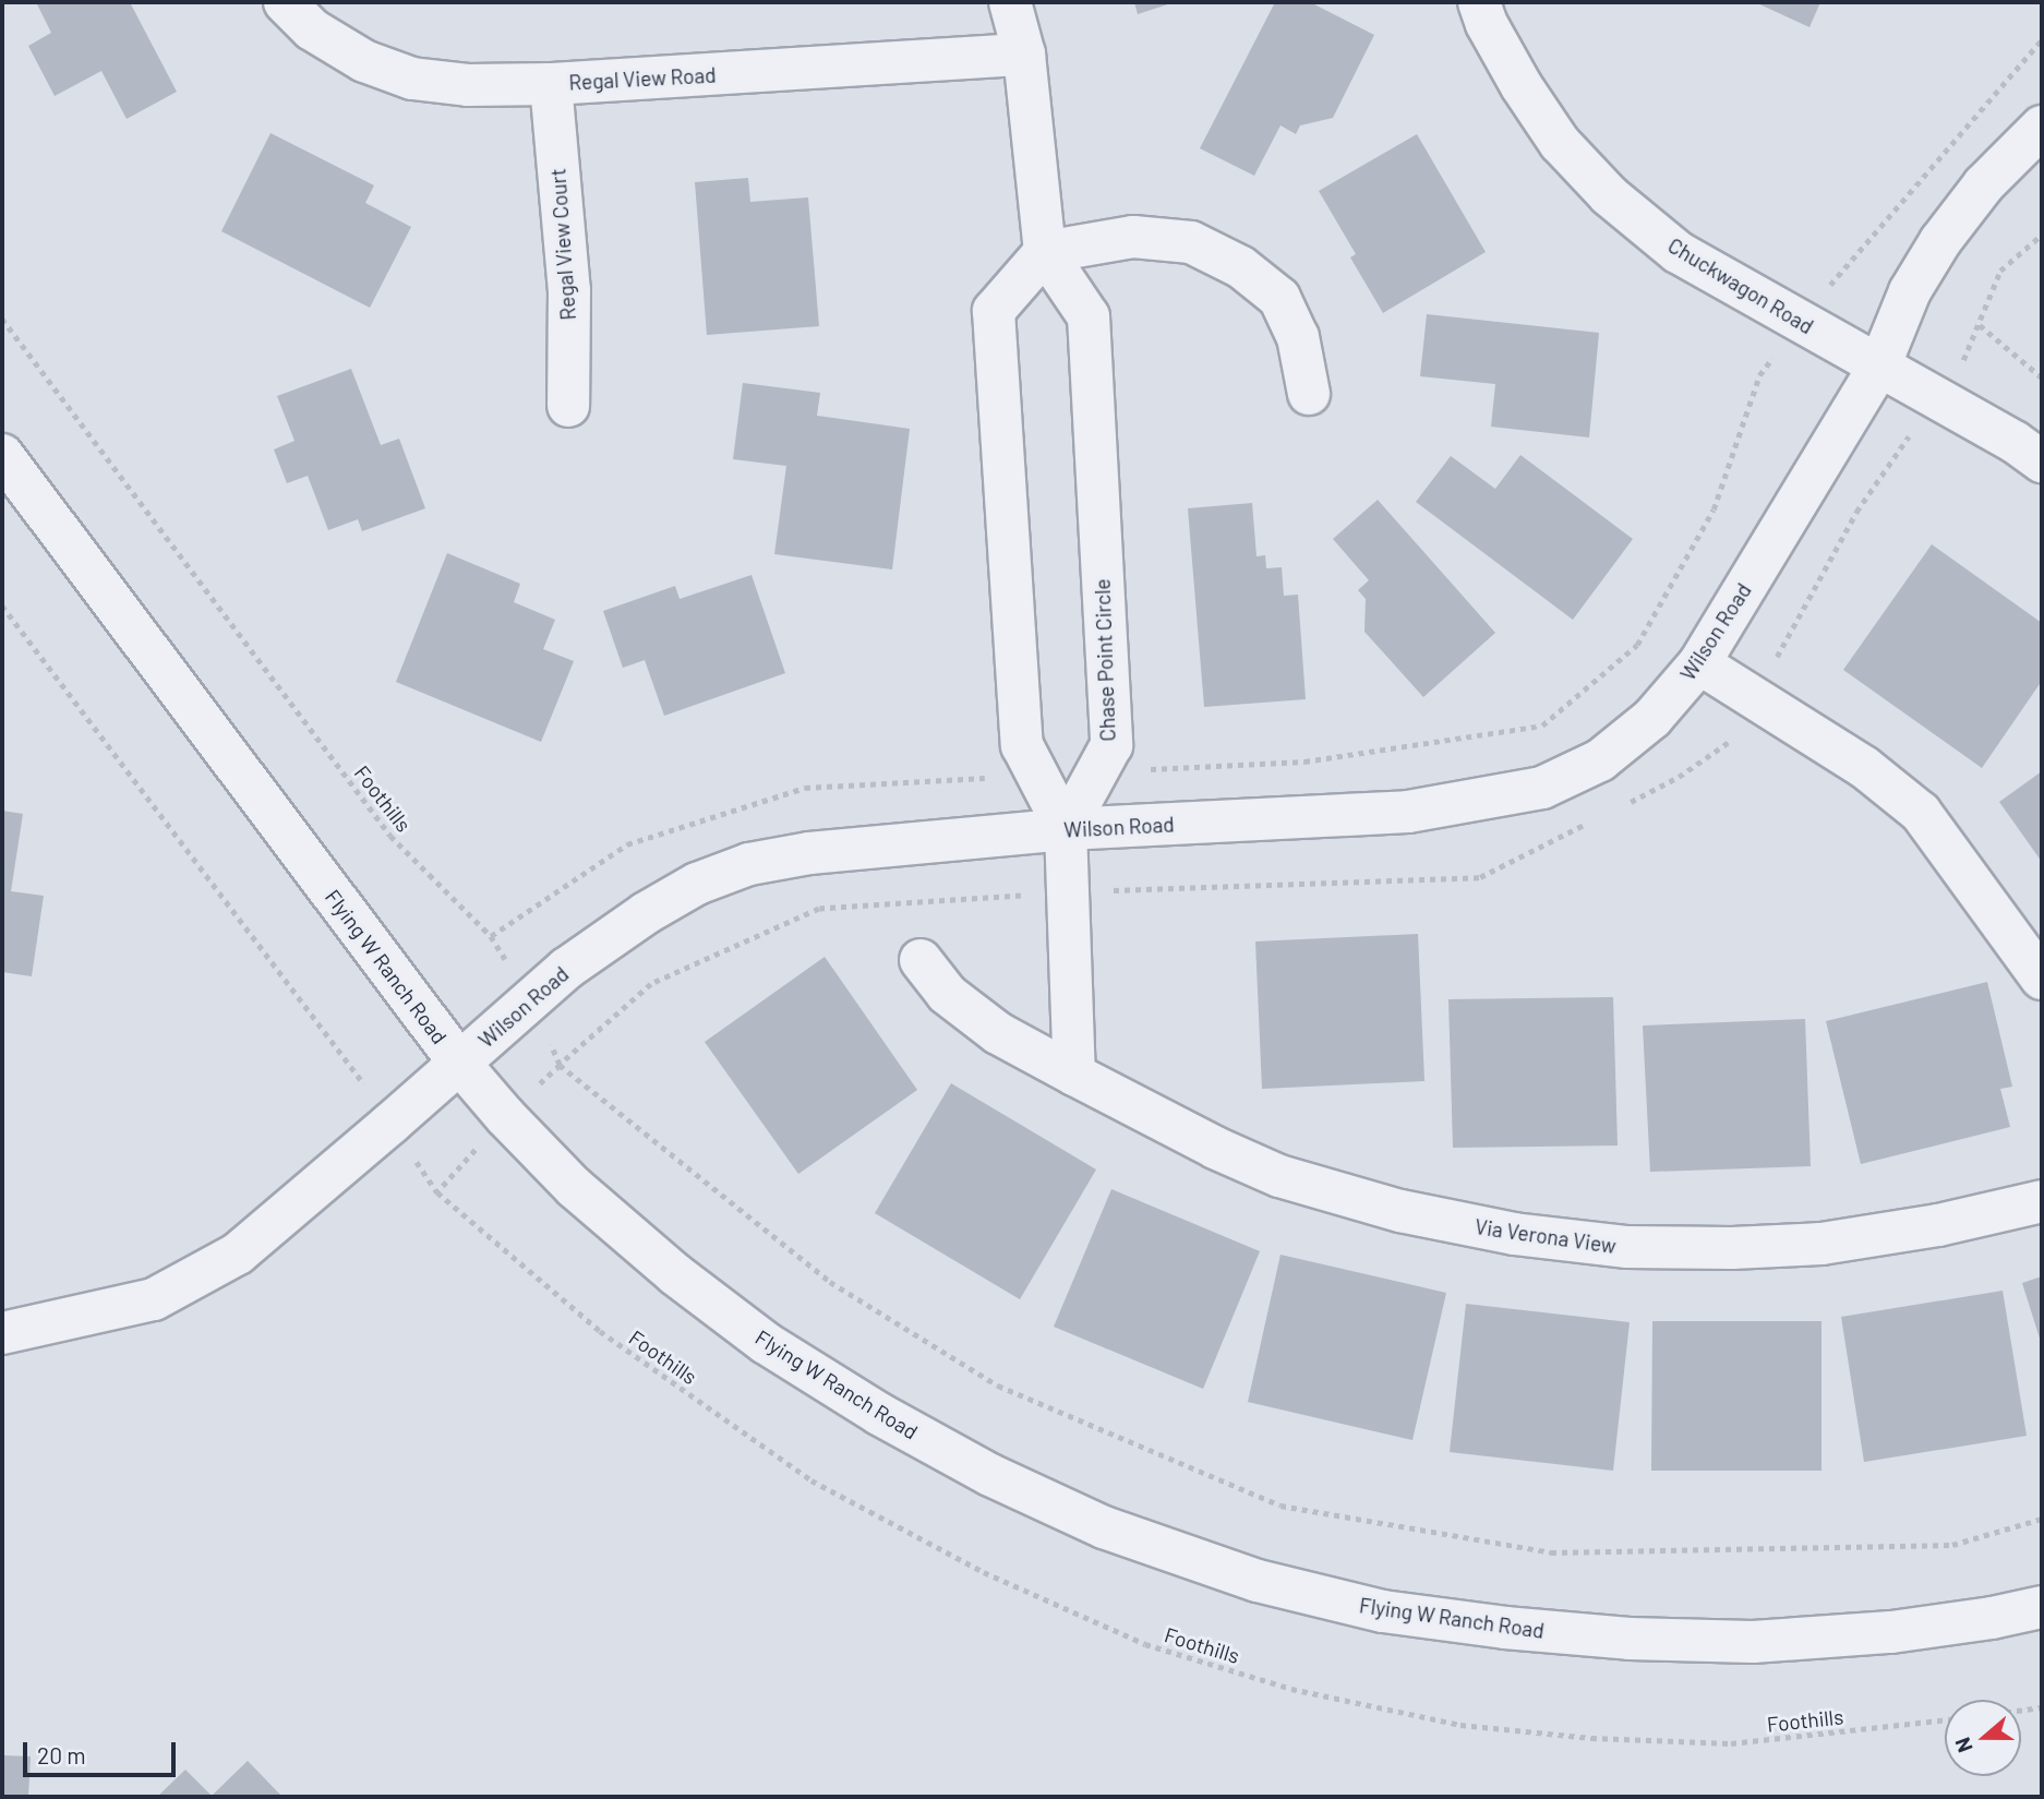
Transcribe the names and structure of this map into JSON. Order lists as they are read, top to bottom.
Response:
{
  "streets": {
    "street": [
      "Regal View Road",
      "Regal View Court",
      "Chuckwagon Road",
      "Wilson Road",
      "Chase Point Circle",
      "Flying W Ranch Road",
      "Via Verona View"
    ],
    "path": ["Foothills"]
  },
  "crossings": [
    ["Regal View Road", "Regal View Court"],
    ["Regal View Road", "Chase Point Circle"],
    ["Chuckwagon Road", "Wilson Road"],
    ["Wilson Road", "Chase Point Circle"],
    ["Wilson Road", "Foothills"],
    ["Wilson Road", "Flying W Ranch Road"]
  ],
  "scale_bar": "20 m",
  "north": "left"
}
